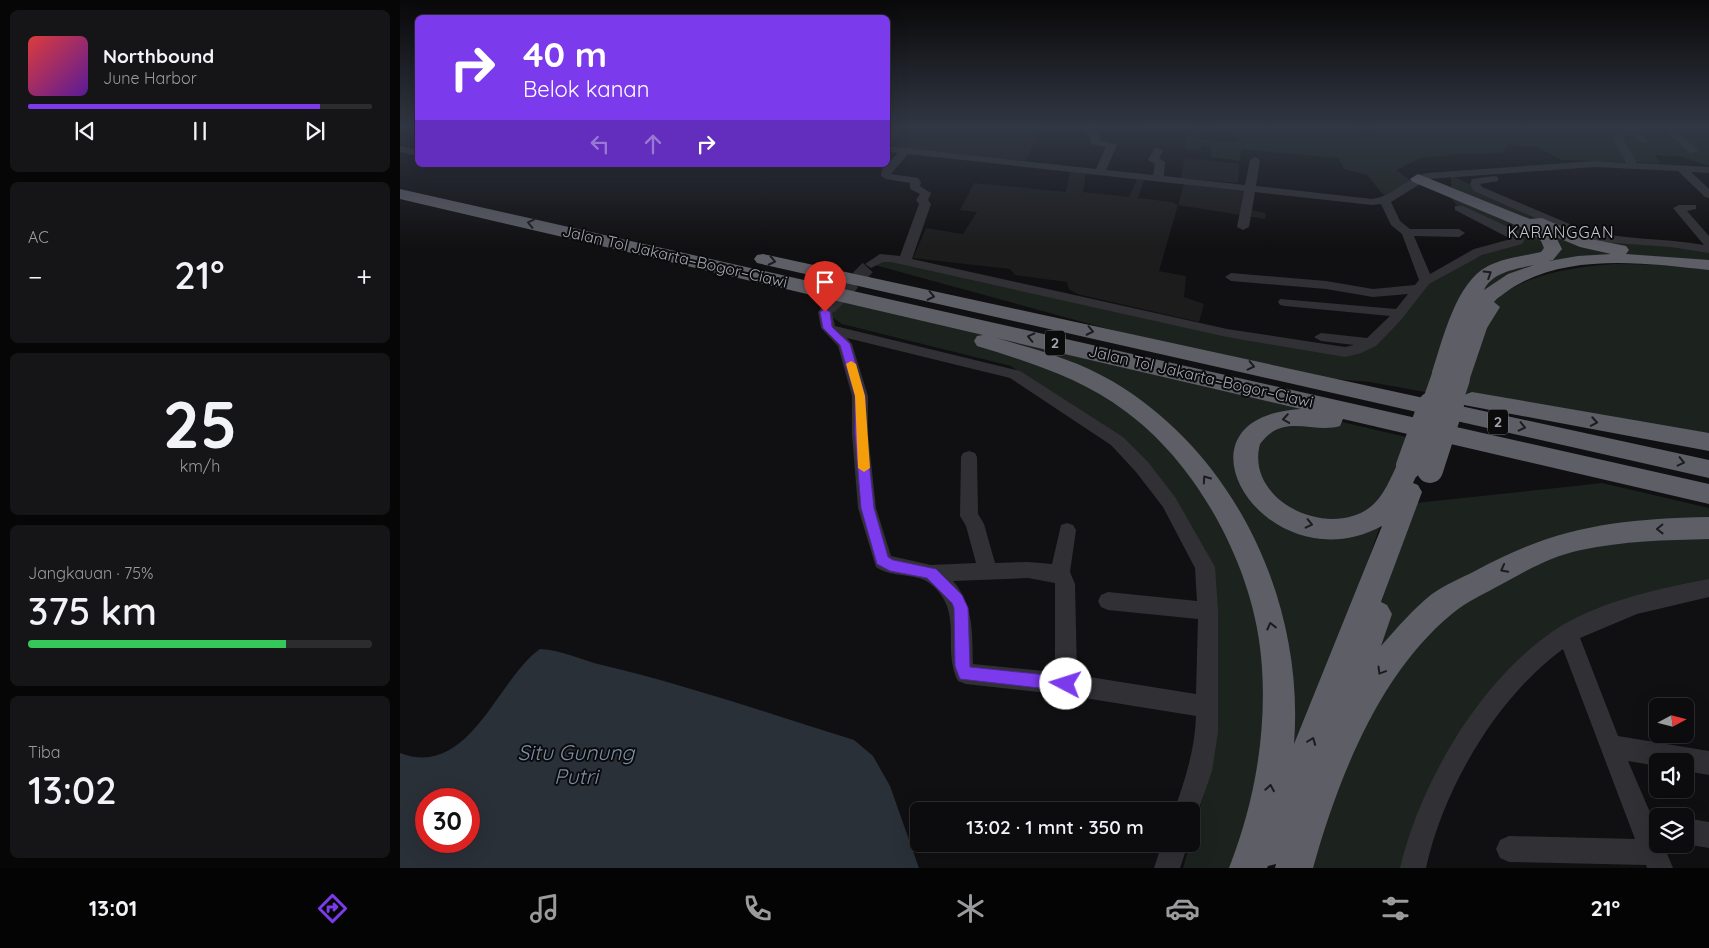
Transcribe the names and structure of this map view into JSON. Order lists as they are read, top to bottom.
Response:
{
  "streets": {
    "highway": ["Jalan Tol Jakarta–Bogor–Ciawi", "2"]
  },
  "districts": ["KARANGGAN"],
  "water": ["Situ Gunung Putri"],
  "north": "right",
  "page": {
    "turn": ["40 m", "Belok kanan"],
    "song": ["Northbound", "June Harbor"],
    "tile": [
      "AC",
      ["25", "km/h"],
      ["Jangkauan · 75%", "375 km"],
      ["Tiba", "13:02"]
    ],
    "heat": ["−", "21°", "+"],
    "limit": "30",
    "trip": "13:02 · 1 mnt · 350 m",
    "tabs": ["13:01", "21°"]
  }
}
